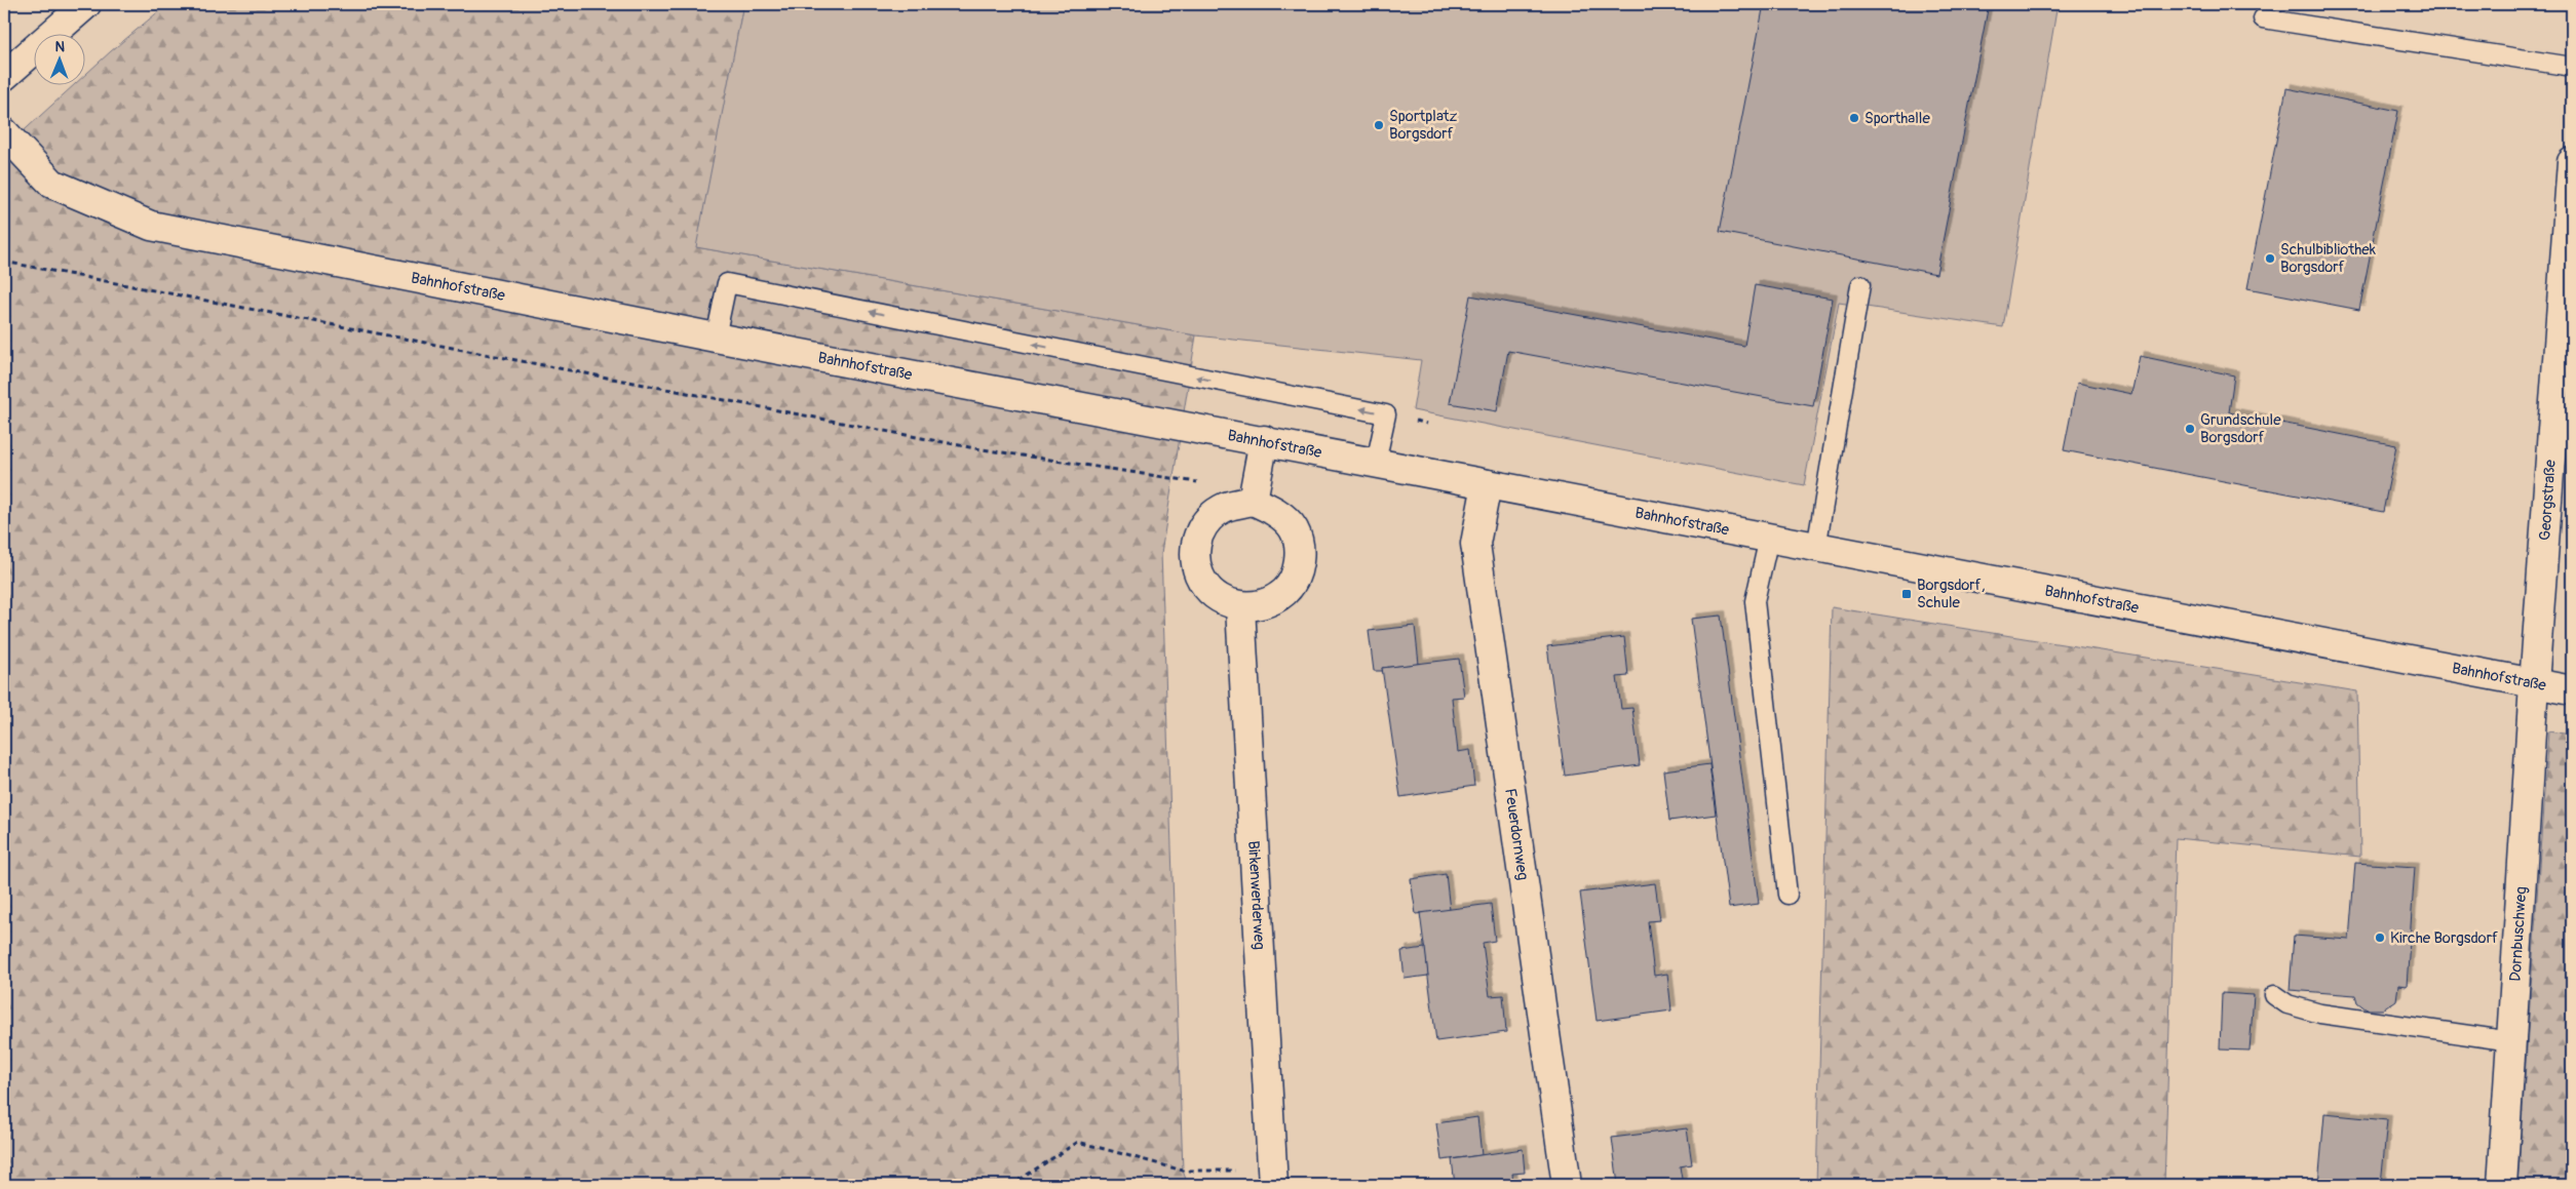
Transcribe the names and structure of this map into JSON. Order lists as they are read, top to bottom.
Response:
{
  "streets": {
    "street": [
      "Bahnhofstraße",
      "Georgstraße",
      "Feuerdornweg",
      "Birkenwerderweg",
      "Dornbuschweg"
    ]
  },
  "crossings": [
    ["Bahnhofstraße", "Georgstraße"],
    ["Bahnhofstraße", "Feuerdornweg"],
    ["Bahnhofstraße", "Dornbuschweg"],
    ["Georgstraße", "Dornbuschweg"]
  ],
  "places": {
    "other": [
      "Sporthalle",
      "Sportplatz Borgsdorf",
      "Schulbibliothek Borgsdorf",
      "Grundschule Borgsdorf",
      "Kirche Borgsdorf"
    ],
    "transit": ["Borgsdorf, Schule"]
  },
  "north": "top"
}
